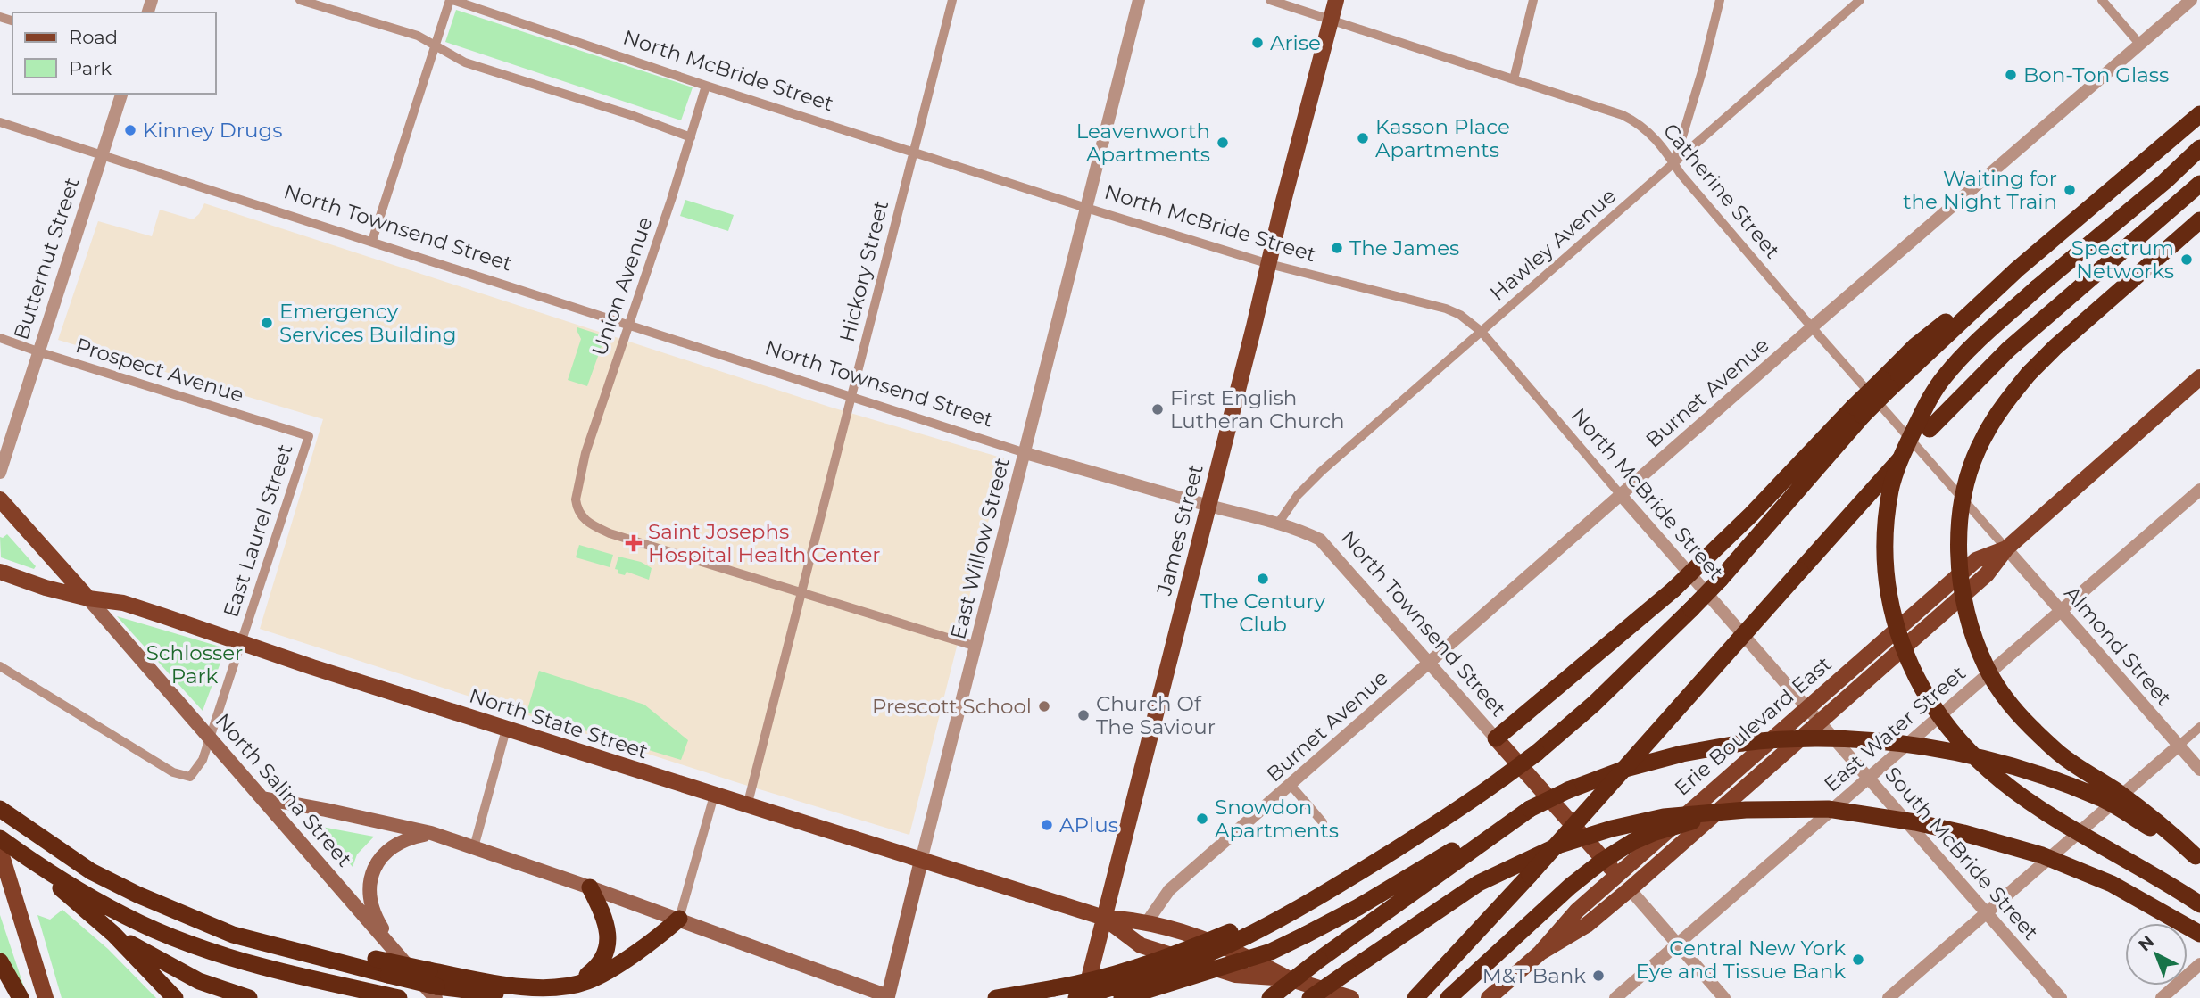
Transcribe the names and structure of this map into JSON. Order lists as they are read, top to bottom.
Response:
{
  "streets": {
    "main road": [
      "North Townsend Street",
      "James Street",
      "East Willow Street",
      "North State Street",
      "Erie Boulevard East",
      "North Salina Street"
    ],
    "street": [
      "North McBride Street",
      "Catherine Street",
      "Hawley Avenue",
      "Butternut Street",
      "Hickory Street",
      "Union Avenue",
      "Prospect Avenue",
      "Burnet Avenue",
      "East Laurel Street",
      "Almond Street",
      "East Water Street",
      "South McBride Street"
    ]
  },
  "crossings": [
    ["North McBride Street", "Hawley Avenue"],
    ["North McBride Street", "Hickory Street"],
    ["North McBride Street", "Union Avenue"],
    ["North McBride Street", "Burnet Avenue"],
    ["North McBride Street", "James Street"],
    ["North McBride Street", "East Willow Street"],
    ["North McBride Street", "Erie Boulevard East"],
    ["North McBride Street", "South McBride Street"],
    ["Catherine Street", "Hawley Avenue"],
    ["Catherine Street", "Burnet Avenue"],
    ["Catherine Street", "James Street"],
    ["Catherine Street", "Almond Street"],
    ["Catherine Street", "Erie Boulevard East"],
    ["North Townsend Street", "Hawley Avenue"],
    ["North Townsend Street", "Butternut Street"],
    ["North Townsend Street", "Hickory Street"],
    ["North Townsend Street", "Union Avenue"],
    ["North Townsend Street", "Burnet Avenue"],
    ["North Townsend Street", "James Street"],
    ["North Townsend Street", "East Willow Street"],
    ["North Townsend Street", "Erie Boulevard East"],
    ["Butternut Street", "Prospect Avenue"],
    ["Hickory Street", "Union Avenue"],
    ["Hickory Street", "North State Street"],
    ["Prospect Avenue", "East Laurel Street"],
    ["Burnet Avenue", "North State Street"],
    ["James Street", "North State Street"],
    ["East Laurel Street", "North State Street"],
    ["East Laurel Street", "North Salina Street"],
    ["East Willow Street", "North State Street"],
    ["Almond Street", "Erie Boulevard East"],
    ["Almond Street", "East Water Street"],
    ["North State Street", "North Salina Street"],
    ["Erie Boulevard East", "South McBride Street"],
    ["East Water Street", "South McBride Street"]
  ],
  "parks": ["Schlosser Park"],
  "places": {
    "other": [
      "Arise",
      "Bon-Ton Glass",
      "Kinney Drugs",
      "Kasson Place Apartments",
      "Leavenworth Apartments",
      "Waiting for the Night Train",
      "The James",
      "Spectrum Networks",
      "Emergency Services Building",
      "First English Lutheran Church",
      "The Century Club",
      "Prescott School",
      "Church Of The Saviour",
      "Snowdon Apartments",
      "APlus",
      "Central New York Eye and Tissue Bank",
      "M&T Bank"
    ],
    "health": ["Saint Josephs Hospital Health Center"]
  },
  "legend": ["Road", "Park"],
  "north": "top left"
}
